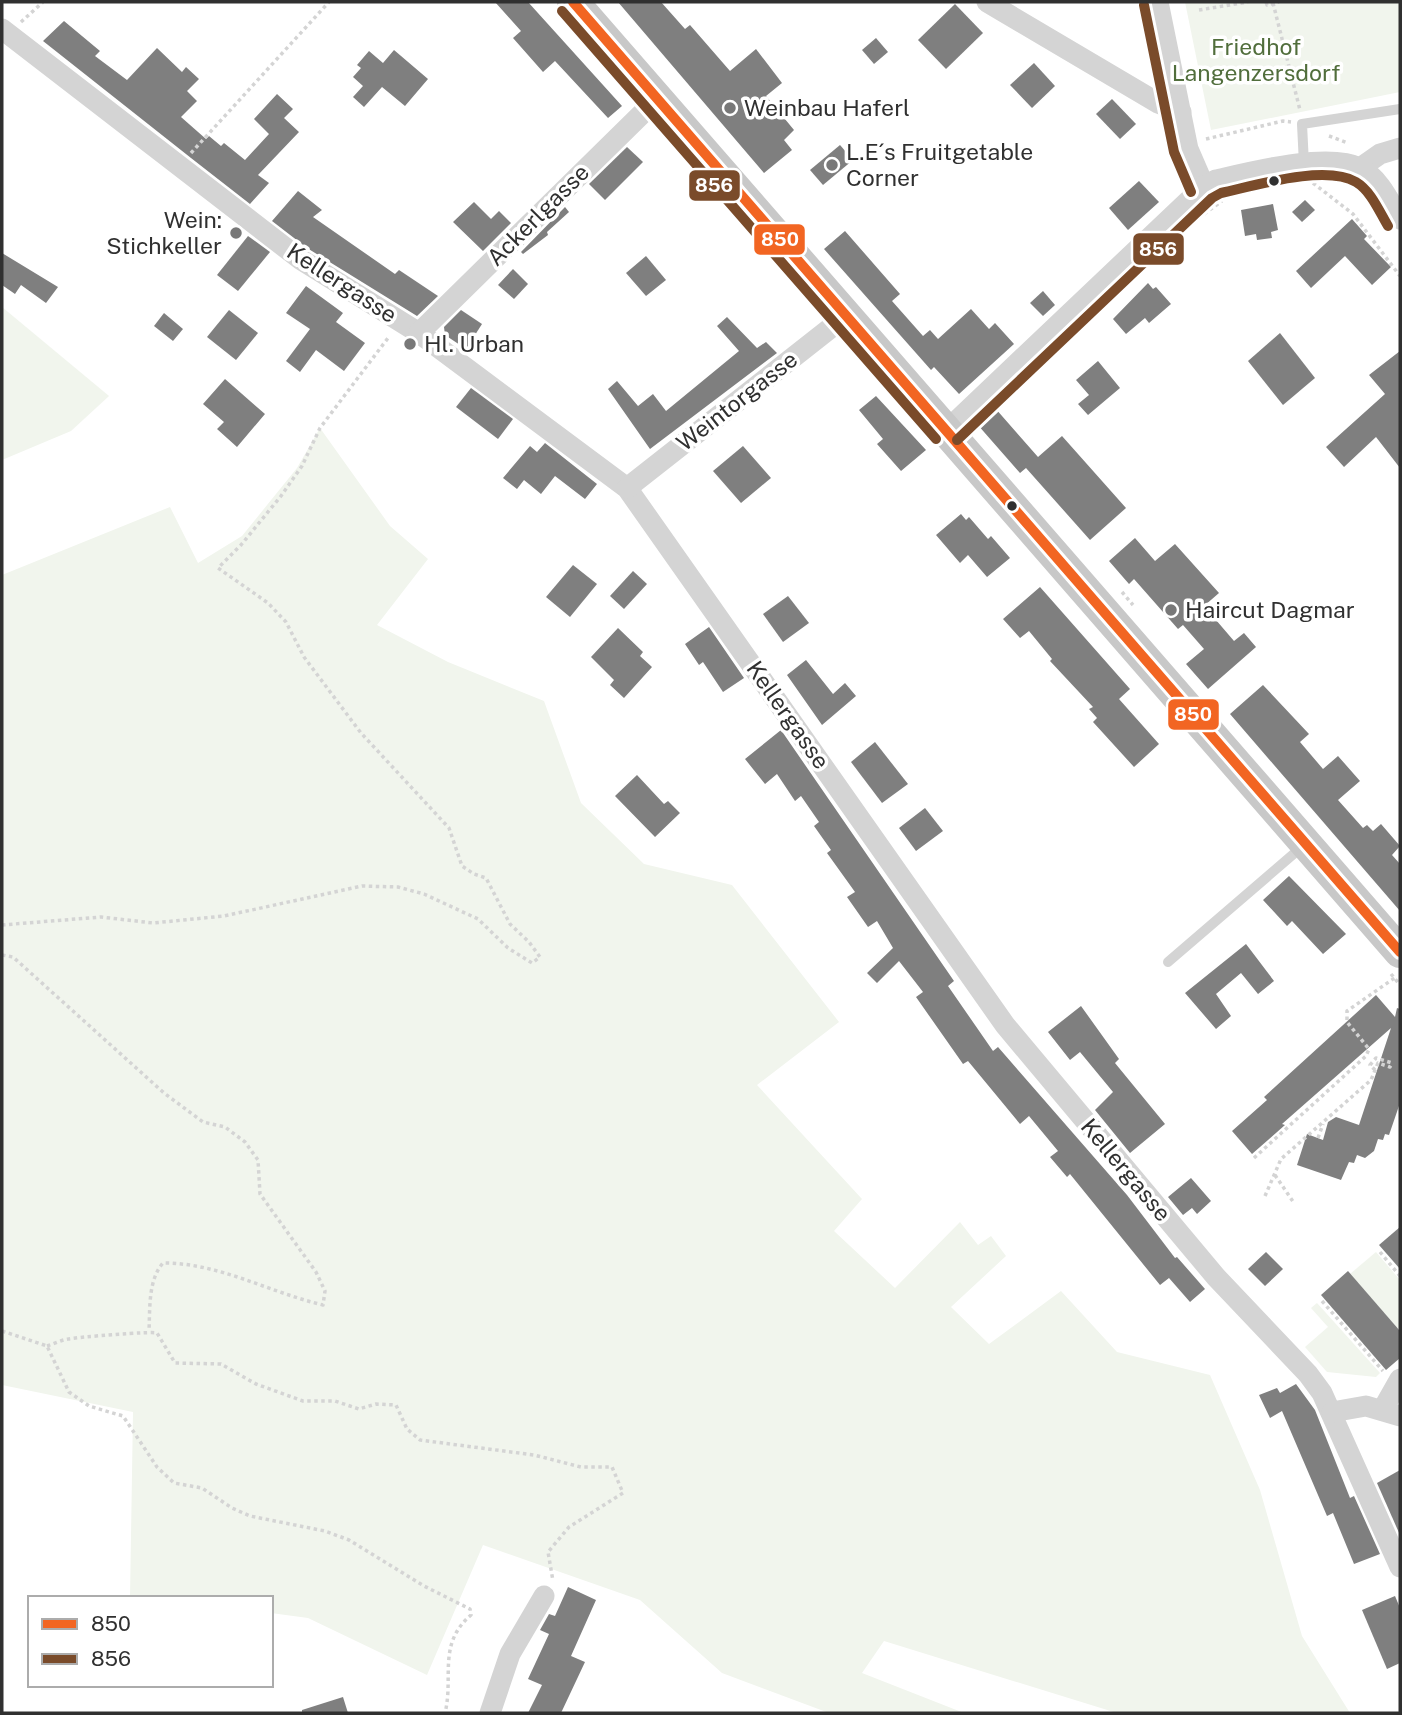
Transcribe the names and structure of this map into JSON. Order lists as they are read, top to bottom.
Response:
{
  "streets": {
    "street": ["Ackerlgasse", "Kellergasse", "Weintorgasse"]
  },
  "crossings": [
    ["Ackerlgasse", "Kellergasse"],
    ["Kellergasse", "Weintorgasse"]
  ],
  "parks": ["Friedhof Langenzersdorf"],
  "places": [
    "Weinbau Haferl",
    "L.E´s Fruitgetable Corner",
    "Wein: Stichkeller",
    "Hl. Urban",
    "Haircut Dagmar"
  ],
  "lines": ["transit line 850", "transit line 856"],
  "legend": ["850", "856"]
}
